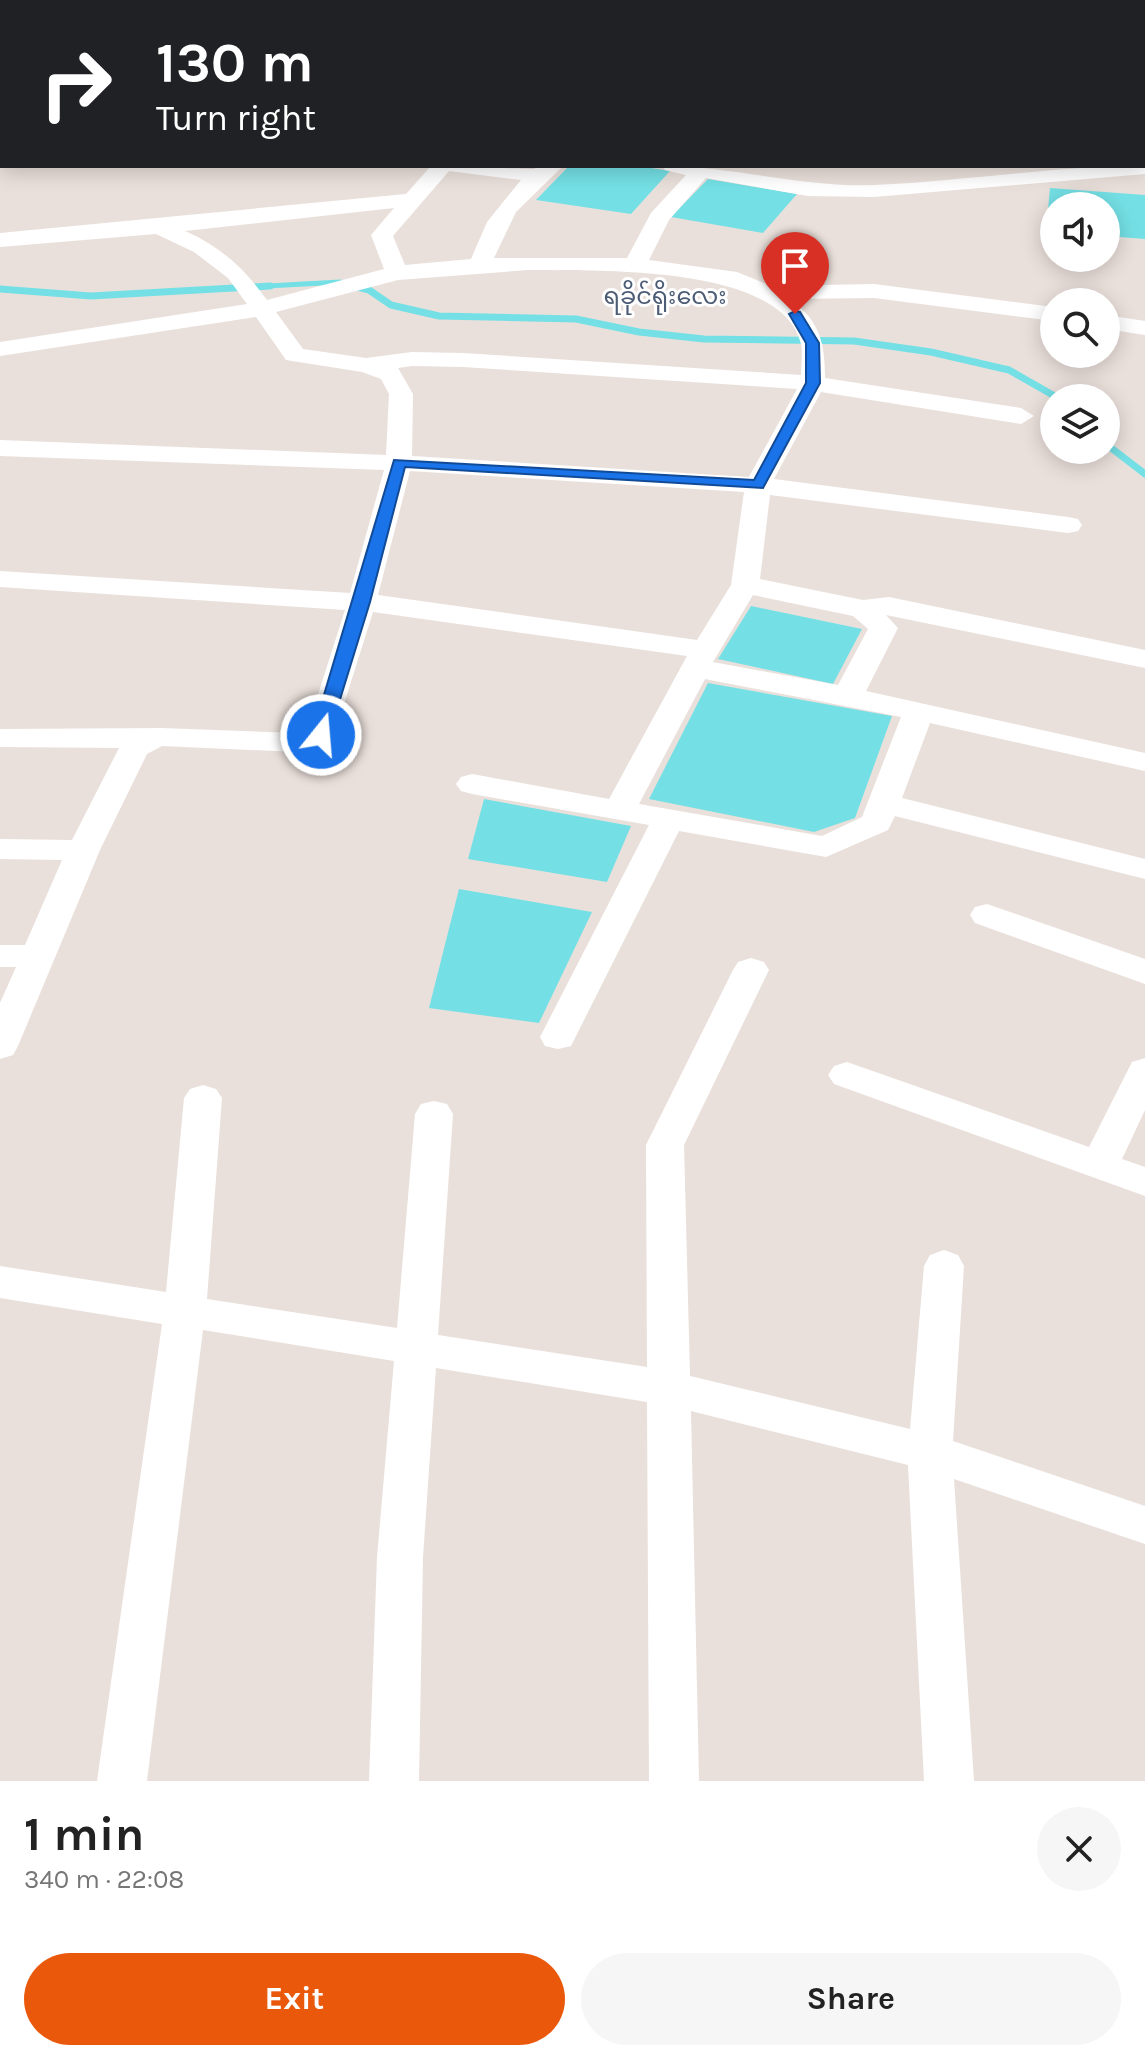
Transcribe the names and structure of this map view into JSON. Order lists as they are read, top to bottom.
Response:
{
  "districts": ["ရခိုင်ရိုးလေး"],
  "page": {
    "turn": ["130 m", "Turn right"],
    "heading": ["1 min", "340 m · 22:08"],
    "buttons": ["Exit", "Share"]
  }
}
